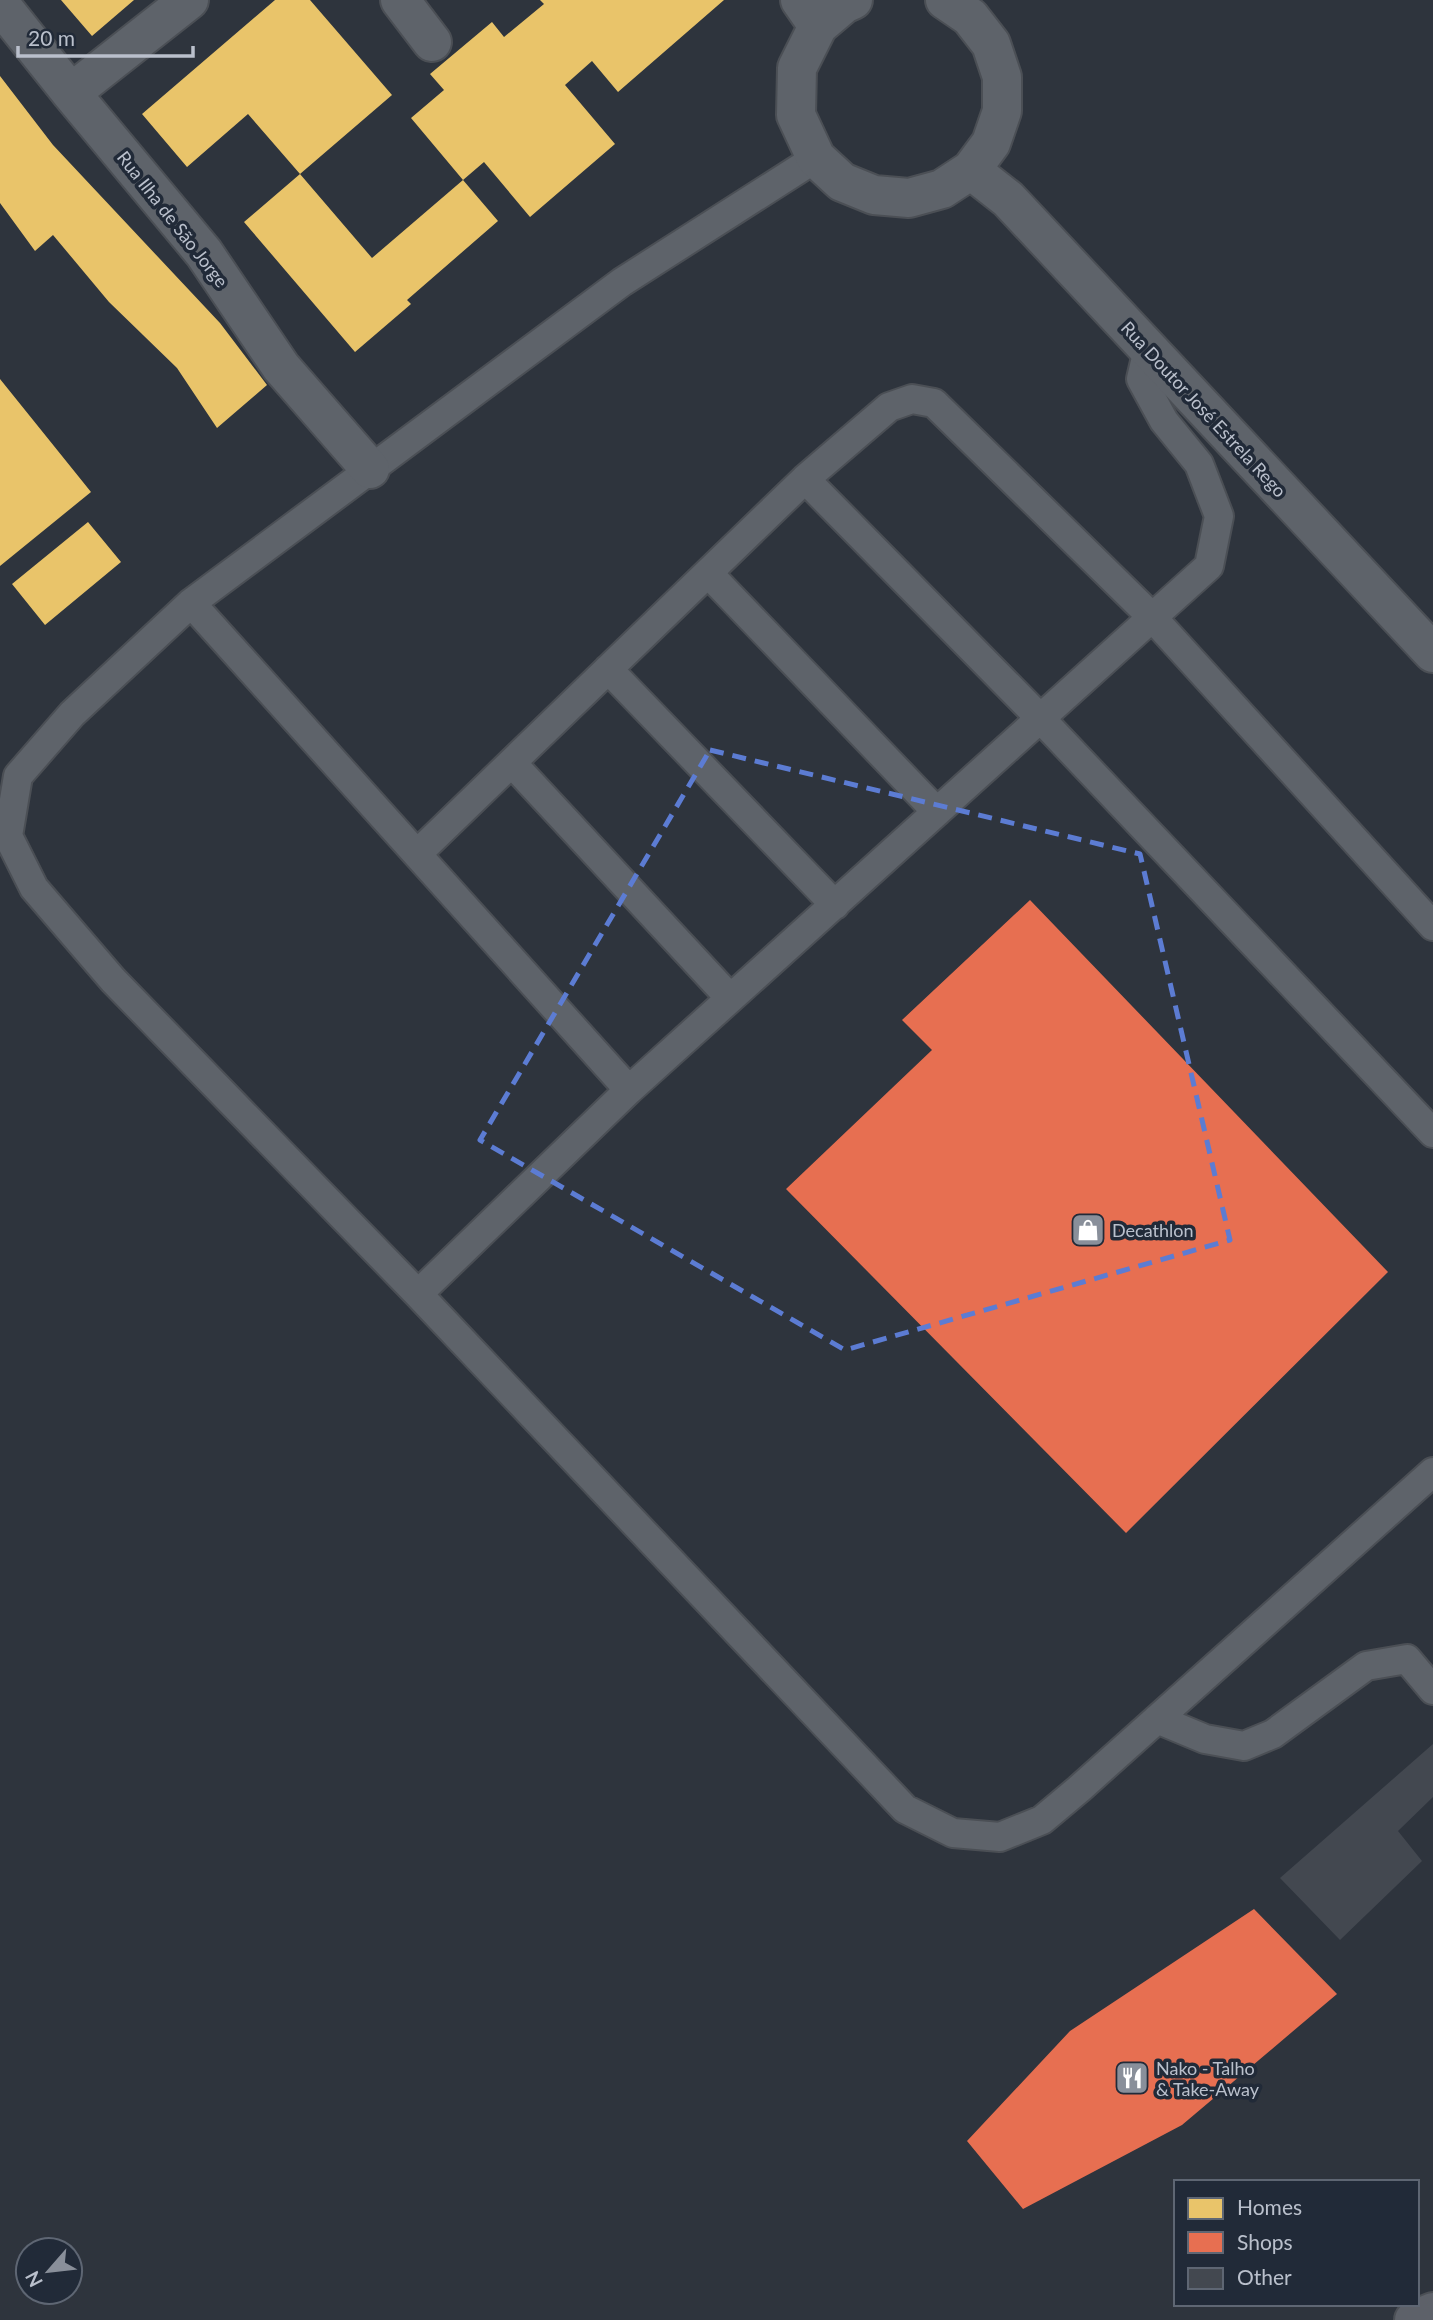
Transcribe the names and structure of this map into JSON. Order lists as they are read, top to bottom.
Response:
{
  "streets": {
    "street": ["Rua Ilha de São Jorge", "Rua Doutor José Estrela Rego"]
  },
  "places": {
    "shop": ["Decathlon"],
    "restaurant": ["Nako - Talho & Take-Away"]
  },
  "legend": ["Homes", "Shops", "Other"],
  "scale_bar": "20 m",
  "north": "bottom left"
}
